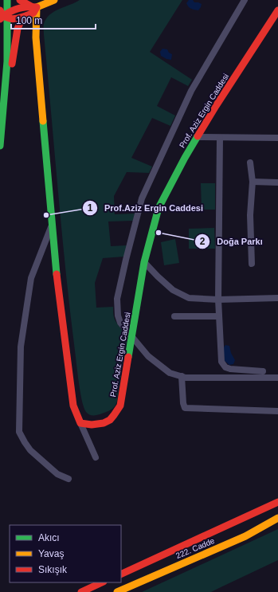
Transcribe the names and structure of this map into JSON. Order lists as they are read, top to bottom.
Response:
{
  "streets": {
    "street": ["Prof. Aziz Ergin Caddesi", "222. Cadde"]
  },
  "places": ["Prof.Aziz Ergin Caddesi", "Doğa Parkı"],
  "legend": ["Akıcı", "Yavaş", "Sıkışık"],
  "scale_bar": "100 m"
}
